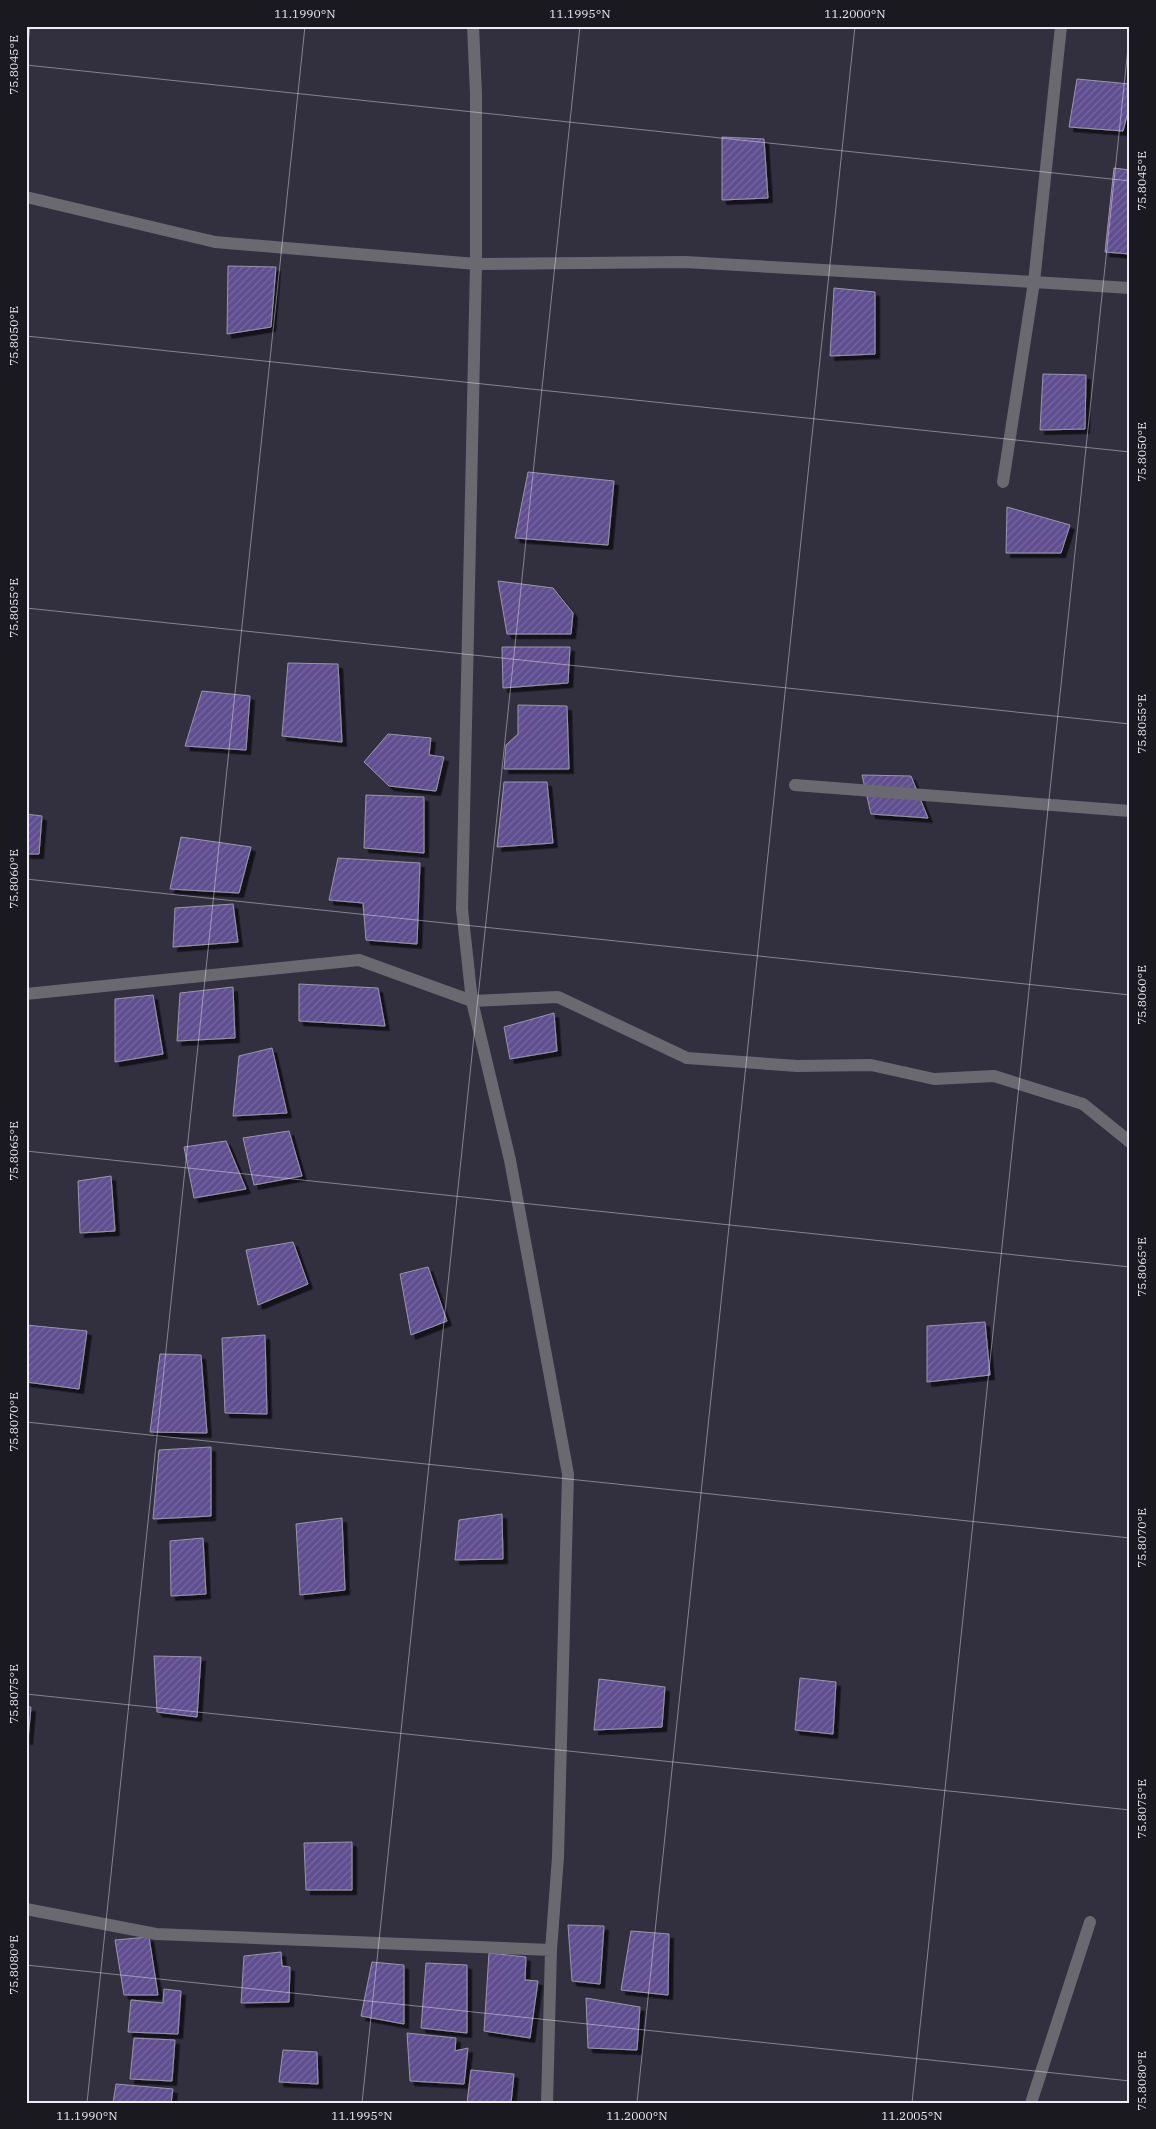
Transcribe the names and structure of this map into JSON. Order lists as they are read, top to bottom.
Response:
{
  "coordinates": [
    "11.1990°N",
    "11.1995°N",
    "11.2000°N",
    "75.8045°E",
    "75.8050°E",
    "75.8055°E",
    "75.8060°E",
    "75.8065°E",
    "75.8070°E",
    "75.8075°E",
    "75.8080°E",
    "11.2005°N"
  ]
}
